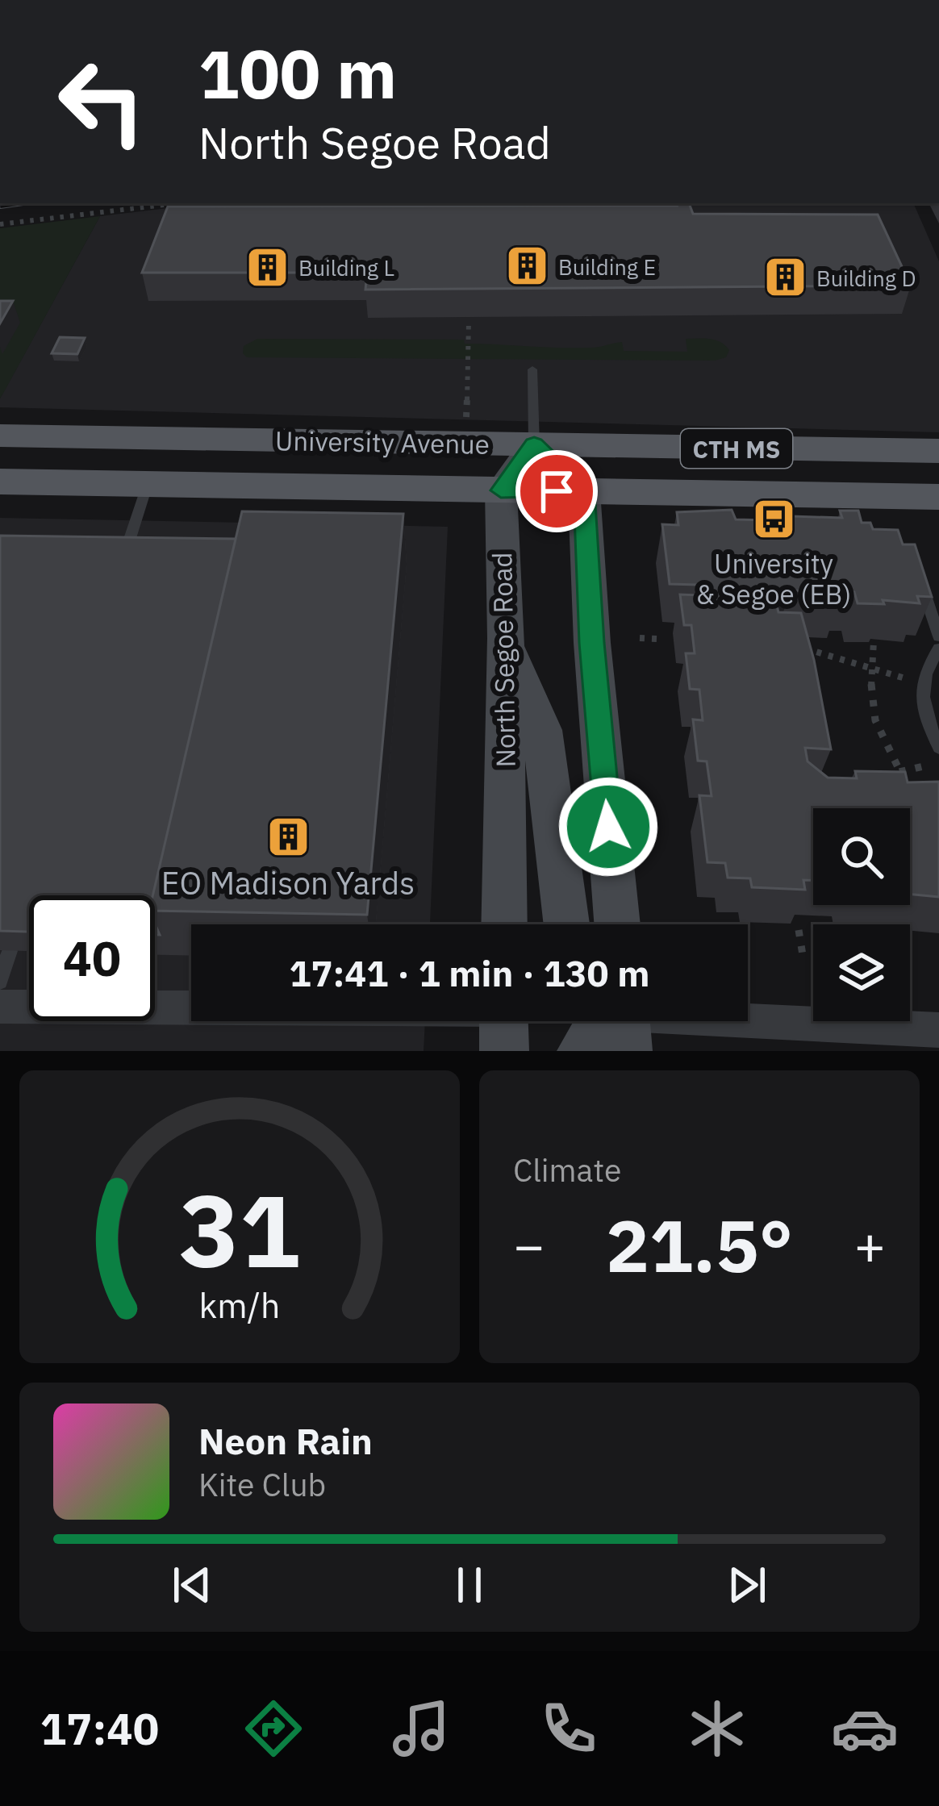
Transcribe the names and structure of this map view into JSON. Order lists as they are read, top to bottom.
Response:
{
  "streets": {
    "main road": ["University Avenue", "CTH MS"],
    "street": ["North Segoe Road"]
  },
  "crossings": [
    ["University Avenue", "North Segoe Road"]
  ],
  "places": {
    "building": [
      "Building E",
      "Building L",
      "Building D",
      "EO Madison Yards"
    ],
    "bus stop": ["University & Segoe (EB)"]
  },
  "page": {
    "turn": ["100 m", "North Segoe Road"],
    "limit": "40",
    "trip": "17:41 · 1 min · 130 m",
    "tile": "Climate",
    "heat": ["−", "21.5°", "+"],
    "song": ["Neon Rain", "Kite Club"],
    "tabs": "17:40",
    "gauge": ["31", "km/h"]
  }
}
